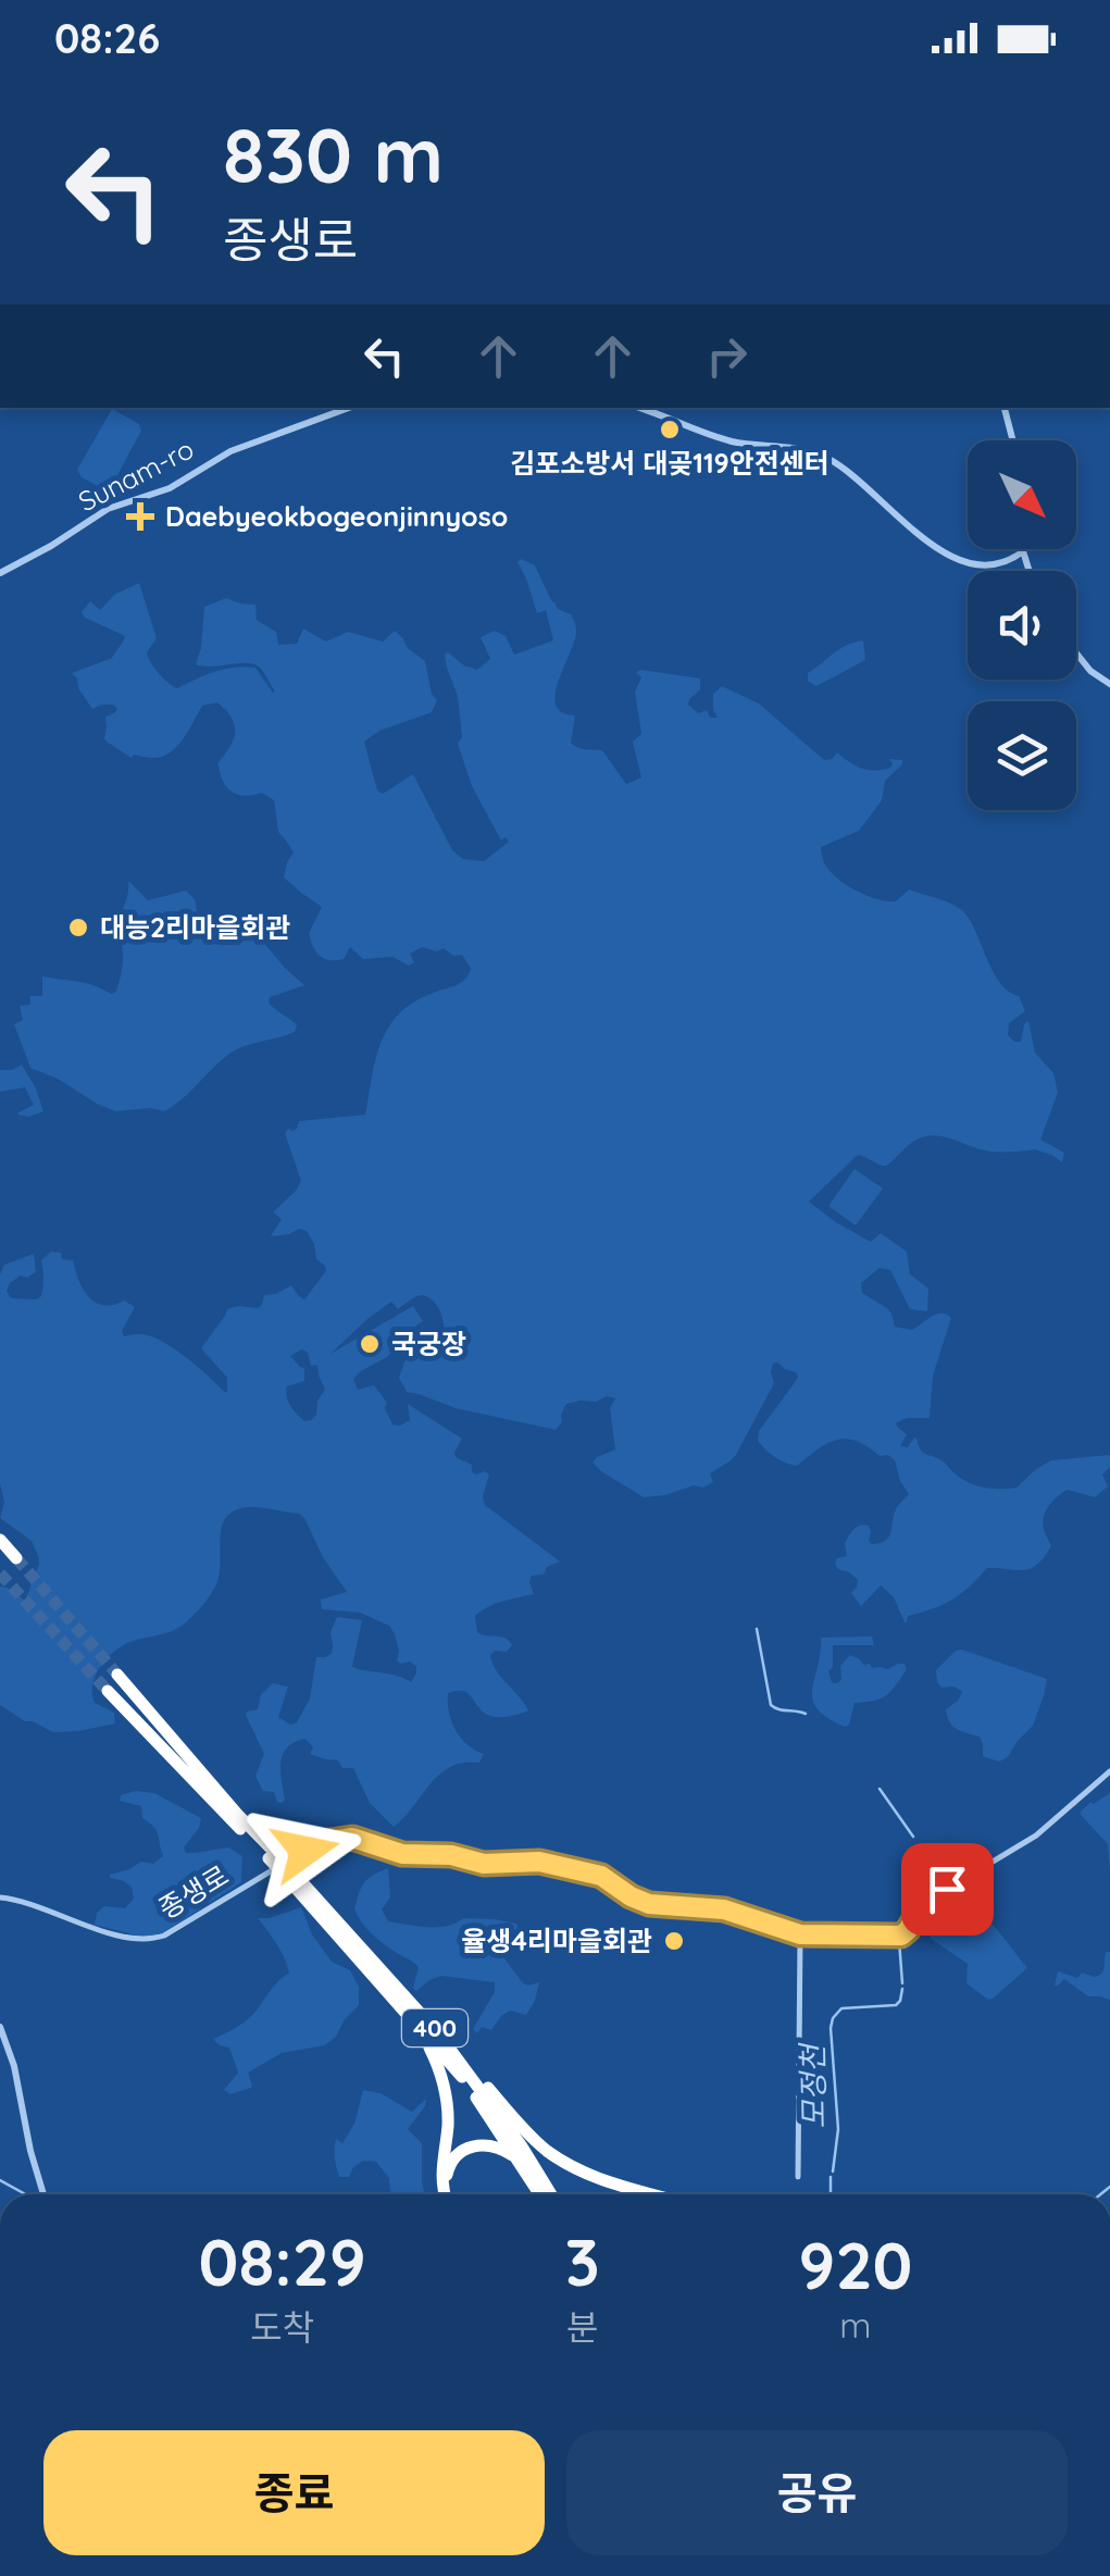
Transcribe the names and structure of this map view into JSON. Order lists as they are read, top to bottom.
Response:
{
  "streets": {
    "highway": ["400"],
    "street": ["Sunam-ro", "종생로"]
  },
  "water": ["모정천"],
  "places": {
    "other": [
      "김포소방서 대곶119안전센터",
      "대능2리마을회관",
      "국궁장",
      "율생4리마을회관"
    ],
    "health": ["Daebyeokbogeonjinnyoso"]
  },
  "north": "bottom right",
  "page": {
    "status": "08:26",
    "turn": ["830 m", "종생로"],
    "eta": [
      "08:29",
      "도착",
      "3",
      "분",
      "920",
      "m"
    ],
    "buttons": ["종료", "공유"]
  }
}
